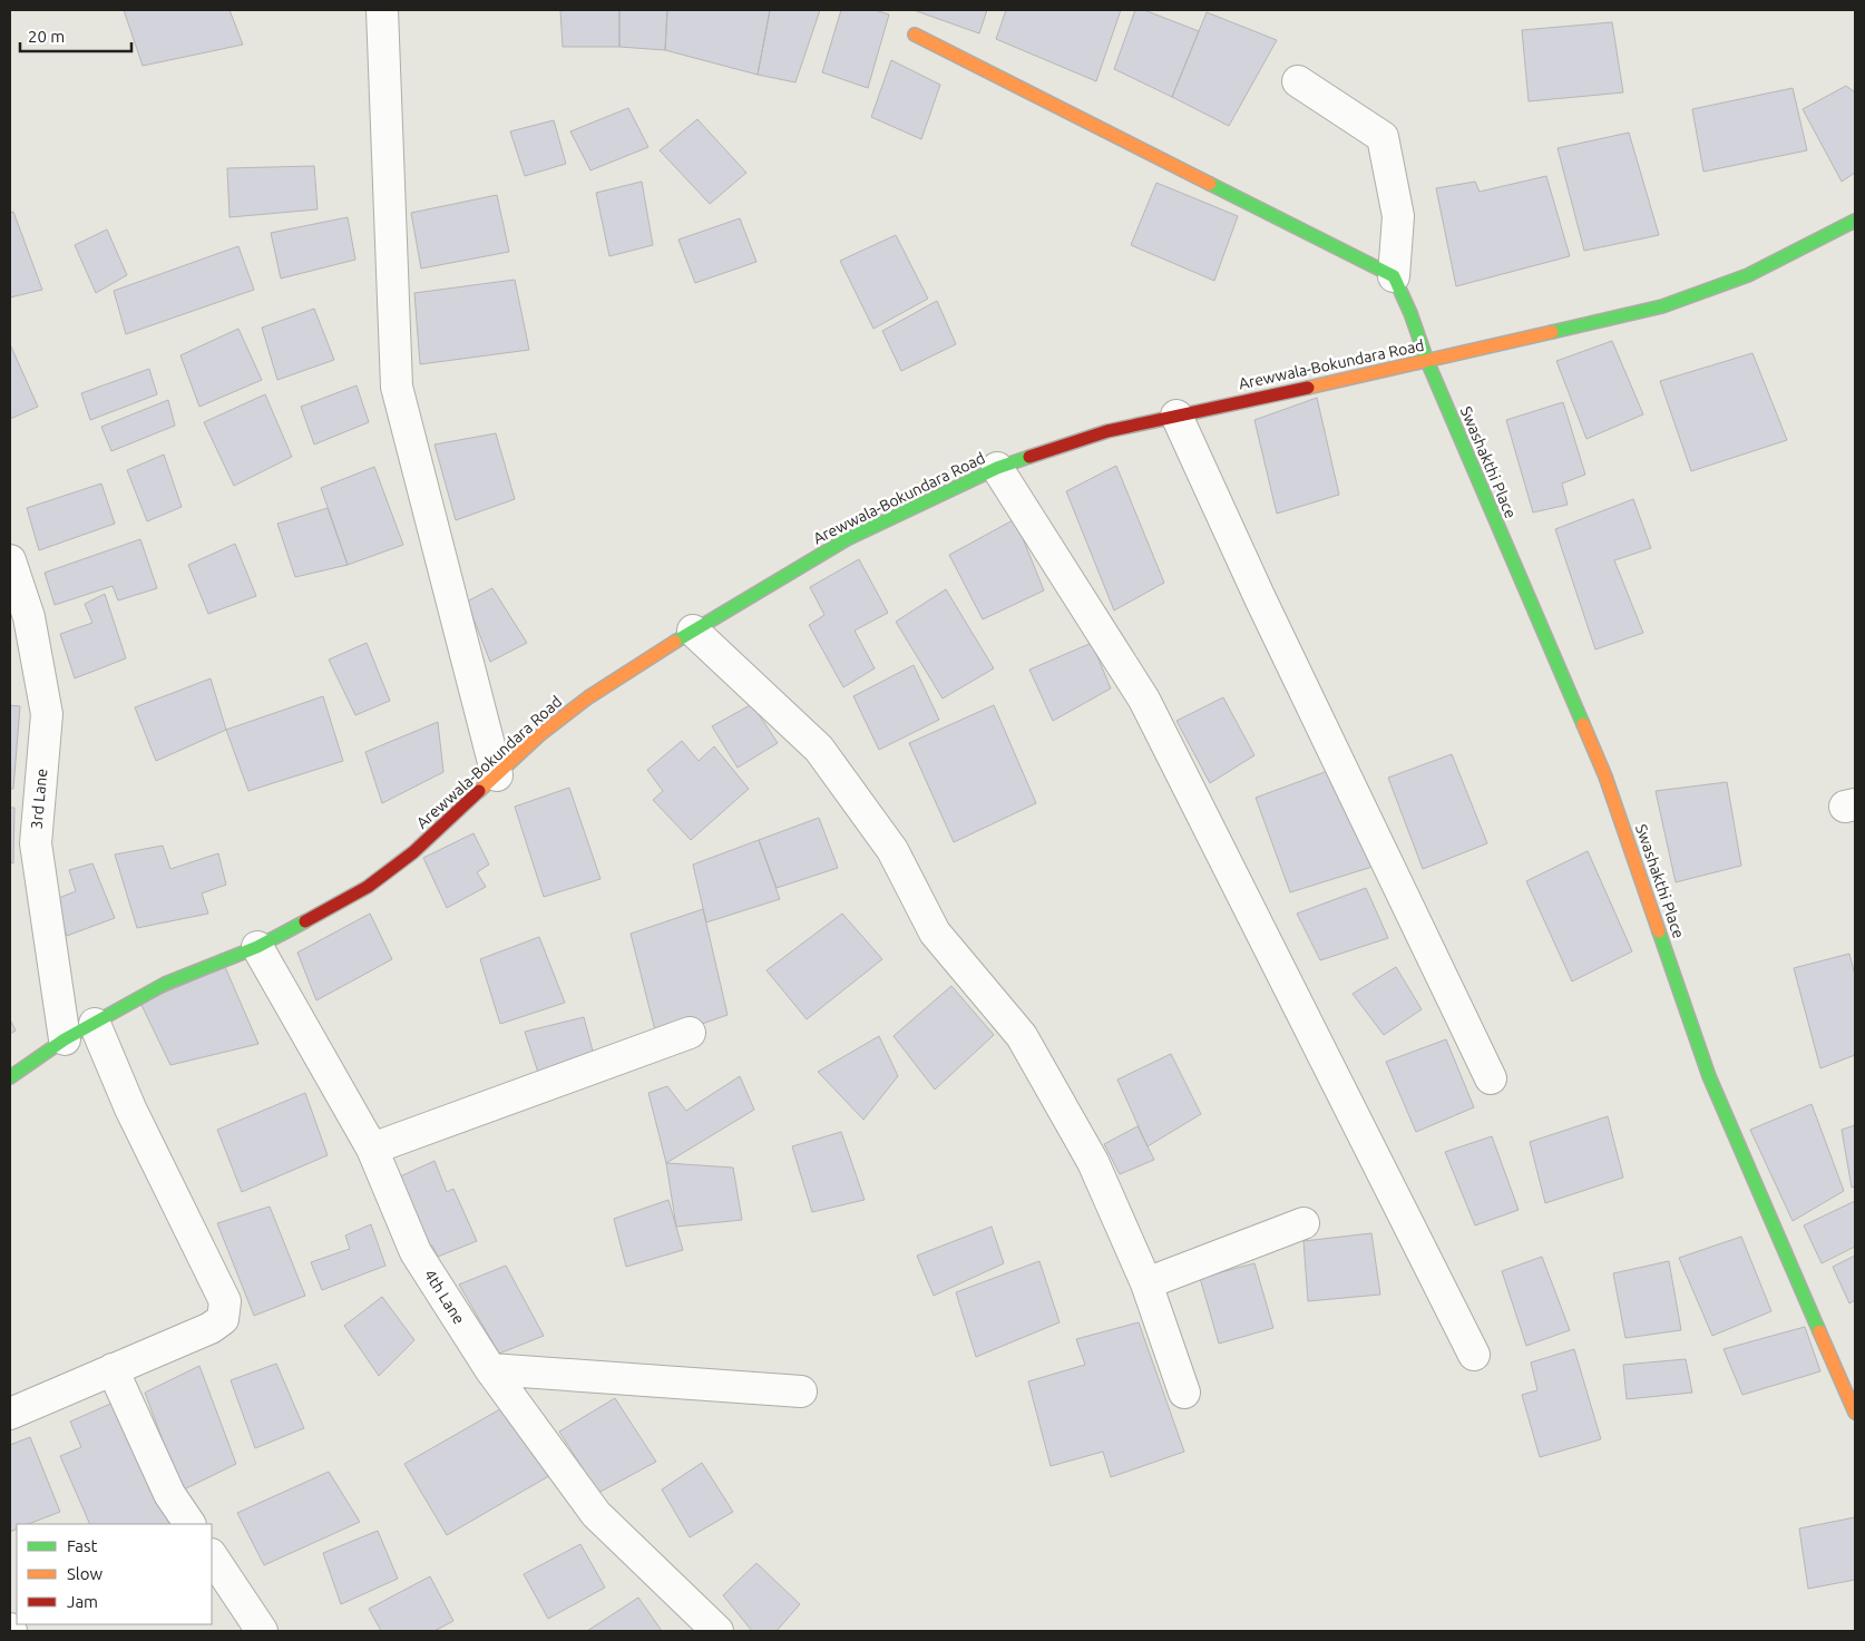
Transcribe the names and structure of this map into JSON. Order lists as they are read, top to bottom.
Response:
{
  "streets": {
    "street": [
      "Arewwala-Bokundara Road",
      "Swashakthi Place",
      "3rd Lane",
      "4th Lane"
    ]
  },
  "crossings": [
    ["Arewwala-Bokundara Road", "Swashakthi Place"],
    ["Arewwala-Bokundara Road", "3rd Lane"],
    ["Arewwala-Bokundara Road", "4th Lane"]
  ],
  "legend": ["Fast", "Slow", "Jam"],
  "scale_bar": "20 m"
}
